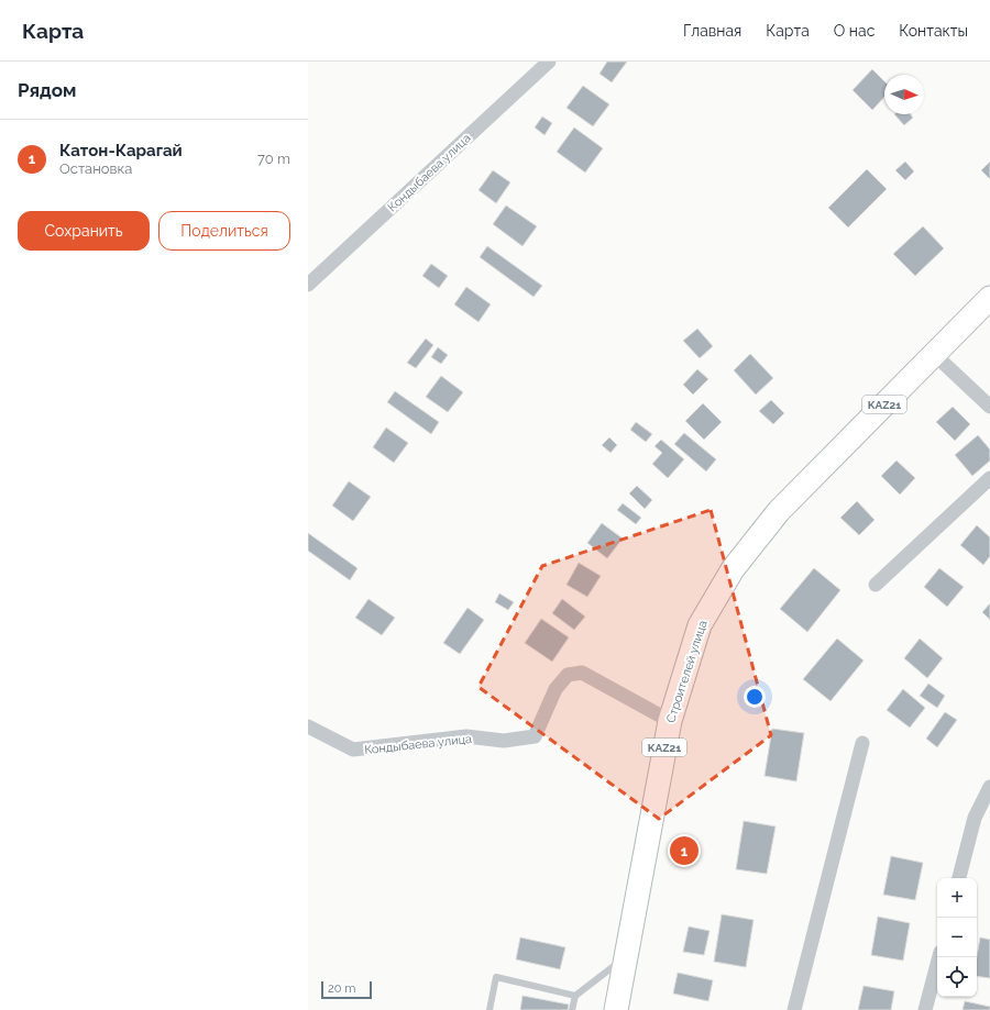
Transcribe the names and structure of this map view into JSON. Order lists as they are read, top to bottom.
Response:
{
  "streets": {
    "highway": ["KAZ21", "Строителей улица"],
    "street": ["Кондыбаева улица"]
  },
  "crossings": [
    ["Кондыбаева улица", "Строителей улица"],
    ["KAZ21", "Строителей улица"]
  ],
  "scale_bar": "20 m",
  "north": "right",
  "page": {
    "header": "Карта",
    "nav": [
      "Главная",
      "Карта",
      "О нас",
      "Контакты"
    ],
    "heading": "Рядом",
    "list": [
      {
        "mark": "1",
        "name": "Катон-Карагай",
        "note": "Остановка",
        "value": "70 m"
      }
    ],
    "buttons": ["Сохранить", "Поделиться"],
    "pins": "1",
    "map_buttons": ["+", "−"],
    "scale": "20 m"
  }
}
